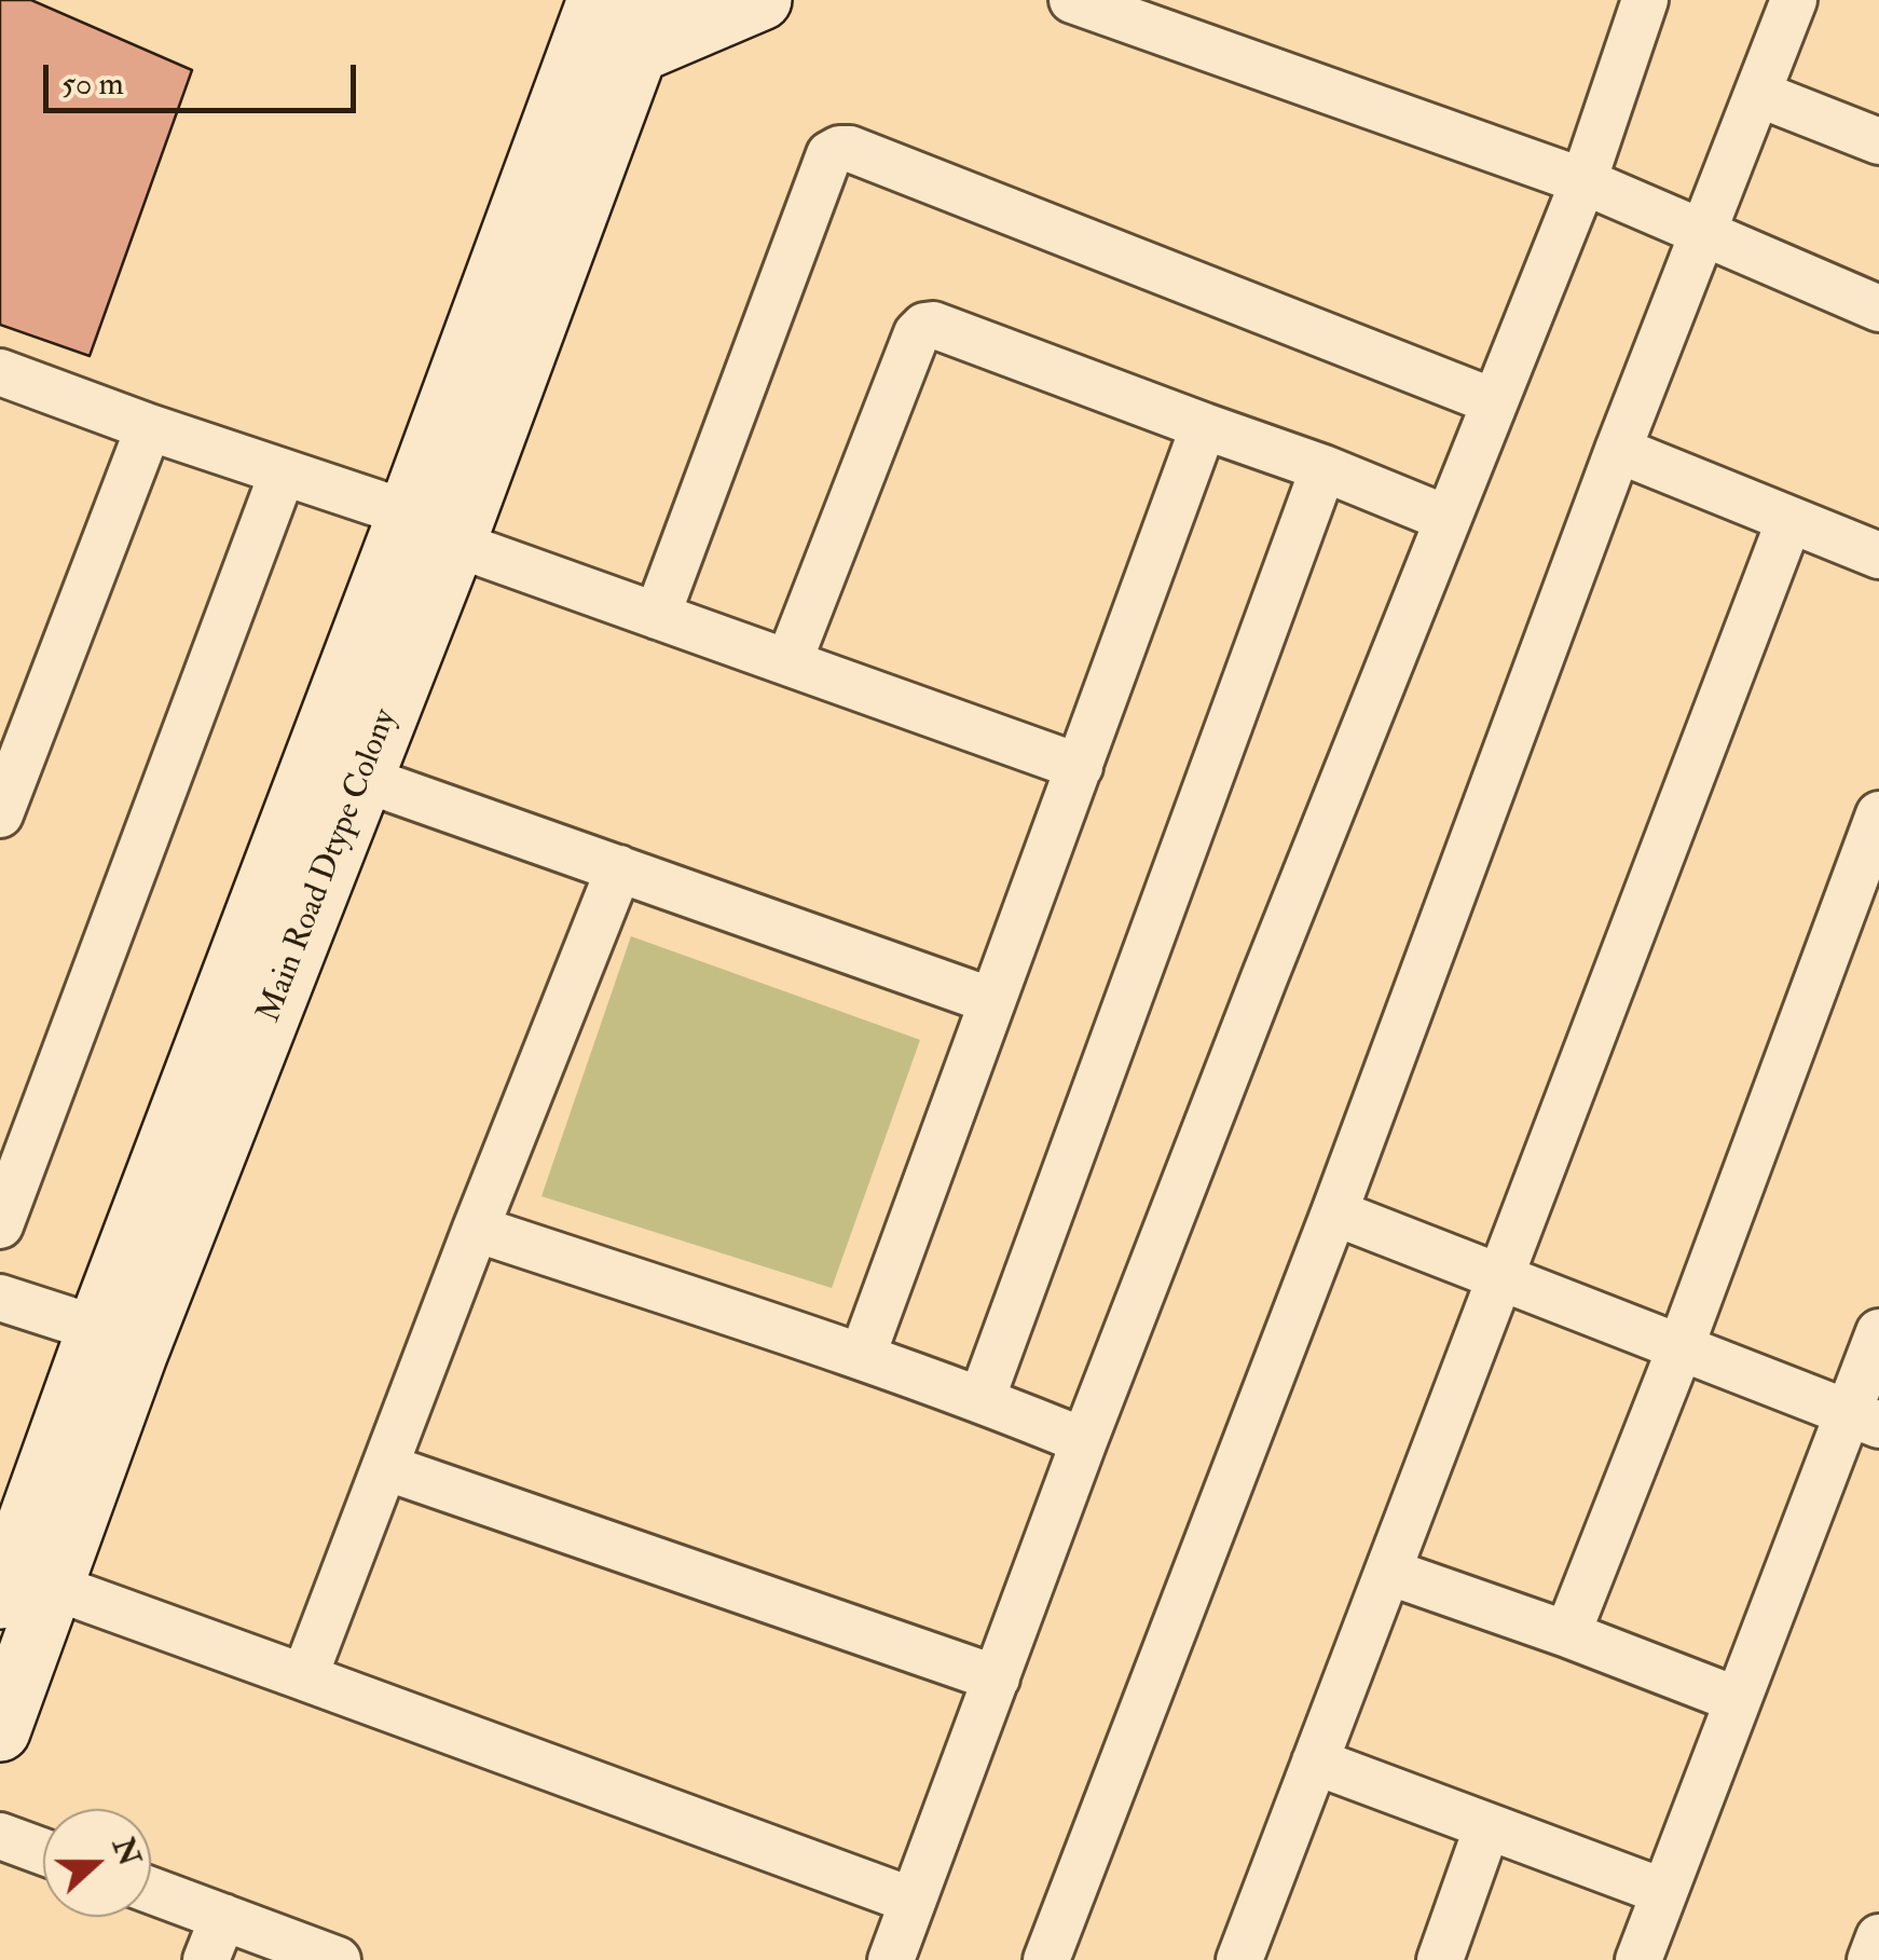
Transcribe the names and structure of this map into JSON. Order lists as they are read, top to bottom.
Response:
{
  "streets": {
    "main road": ["Main Road Dtype Colony"]
  },
  "scale_bar": "50 m",
  "north": "right"
}
